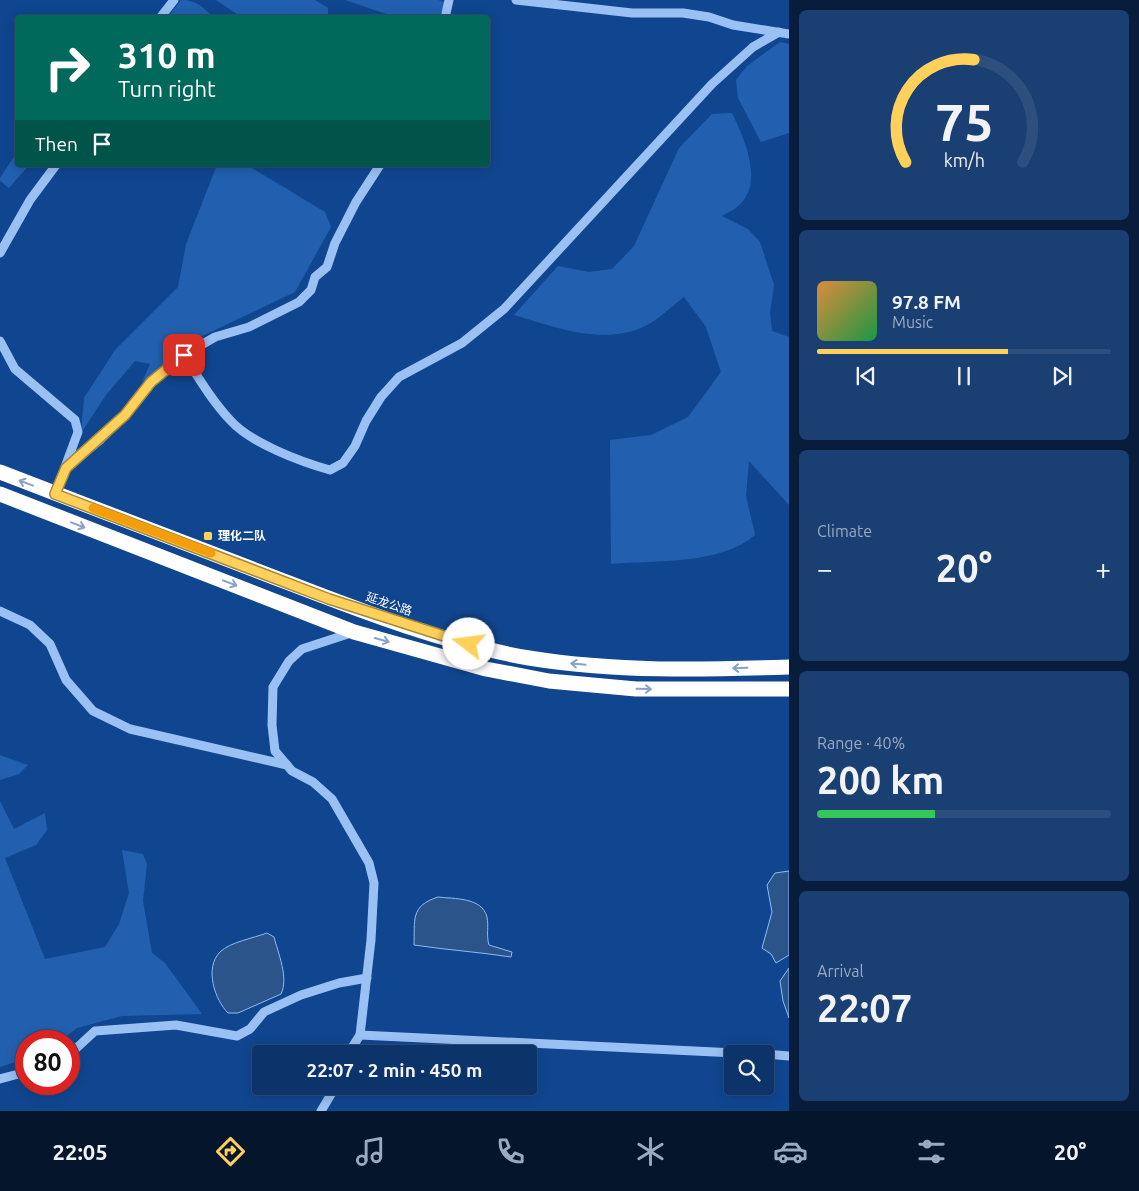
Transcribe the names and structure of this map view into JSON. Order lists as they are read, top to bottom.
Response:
{
  "streets": {
    "highway": ["延龙公路"]
  },
  "places": {
    "transit": ["理化二队"]
  },
  "page": {
    "turn": ["310 m", "Turn right"],
    "then": "Then",
    "song": ["97.8 FM", "Music"],
    "tile": [
      "Climate",
      ["Range · 40%", "200 km"],
      ["Arrival", "22:07"]
    ],
    "heat": ["−", "20°", "+"],
    "limit": "80",
    "trip": "22:07 · 2 min · 450 m",
    "tabs": ["22:05", "20°"],
    "gauge": ["75", "km/h"]
  }
}
